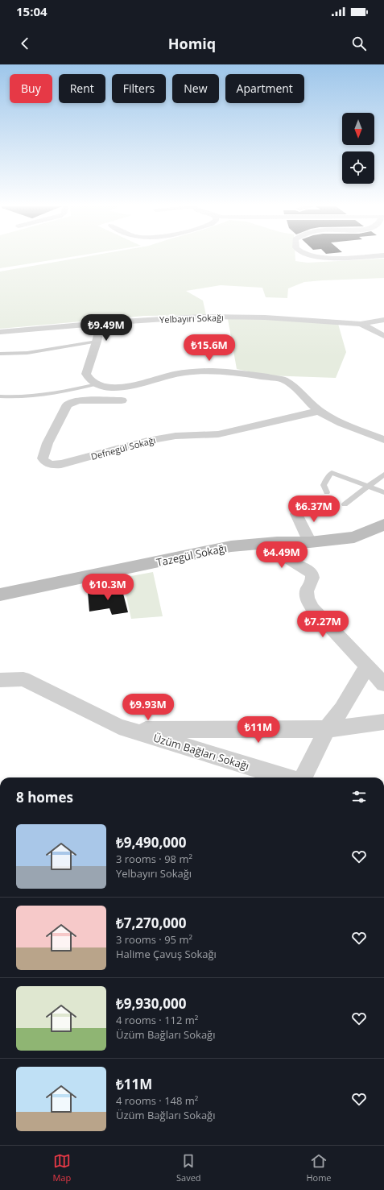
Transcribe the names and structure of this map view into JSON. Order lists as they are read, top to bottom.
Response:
{
  "streets": {
    "street": [
      "Yelbayırı Sokağı",
      "Defnegül Sokağı",
      "Tazegül Sokağı",
      "Üzüm Bağları Sokağı"
    ]
  },
  "north": "bottom",
  "page": {
    "status": "15:04",
    "header": "Homiq",
    "chip": [
      "Buy",
      "Rent",
      "Filters",
      "New",
      "Apartment"
    ],
    "price": [
      "₺9.49M",
      "₺15.6M",
      "₺6.37M",
      "₺4.49M",
      "₺10.3M",
      "₺7.27M",
      "₺9.93M",
      "₺11M"
    ],
    "heading": "8 homes",
    "list": [
      {
        "name": "₺9,490,000",
        "note": "3 rooms · 98 m² · Yelbayırı Sokağı"
      },
      {
        "name": "₺7,270,000",
        "note": "3 rooms · 95 m² · Halime Çavuş Sokağı"
      },
      {
        "name": "₺9,930,000",
        "note": "4 rooms · 112 m² · Üzüm Bağları Sokağı"
      },
      {
        "name": "₺11M",
        "note": "4 rooms · 148 m² · Üzüm Bağları Sokağı"
      }
    ],
    "tabs": ["Map", "Saved", "Home"]
  }
}
